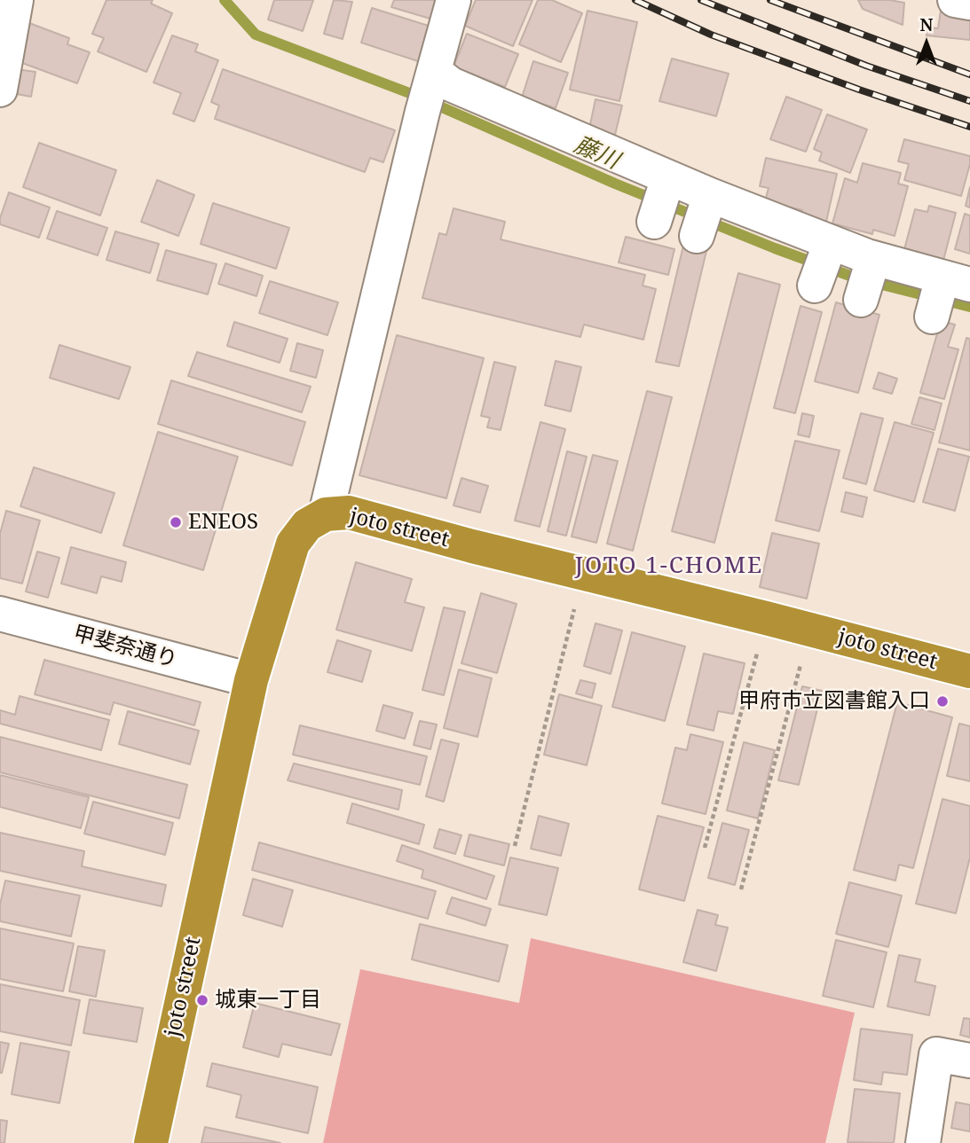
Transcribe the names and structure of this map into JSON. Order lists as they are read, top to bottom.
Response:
{
  "streets": {
    "highway": ["joto street"],
    "street": ["甲斐奈通り"]
  },
  "crossings": [
    ["joto street", "甲斐奈通り"]
  ],
  "districts": ["JOTO 1-CHOME"],
  "water": ["藤川"],
  "places": ["ENEOS", "甲府市立図書館入口", "城東一丁目"],
  "north": "top"
}
